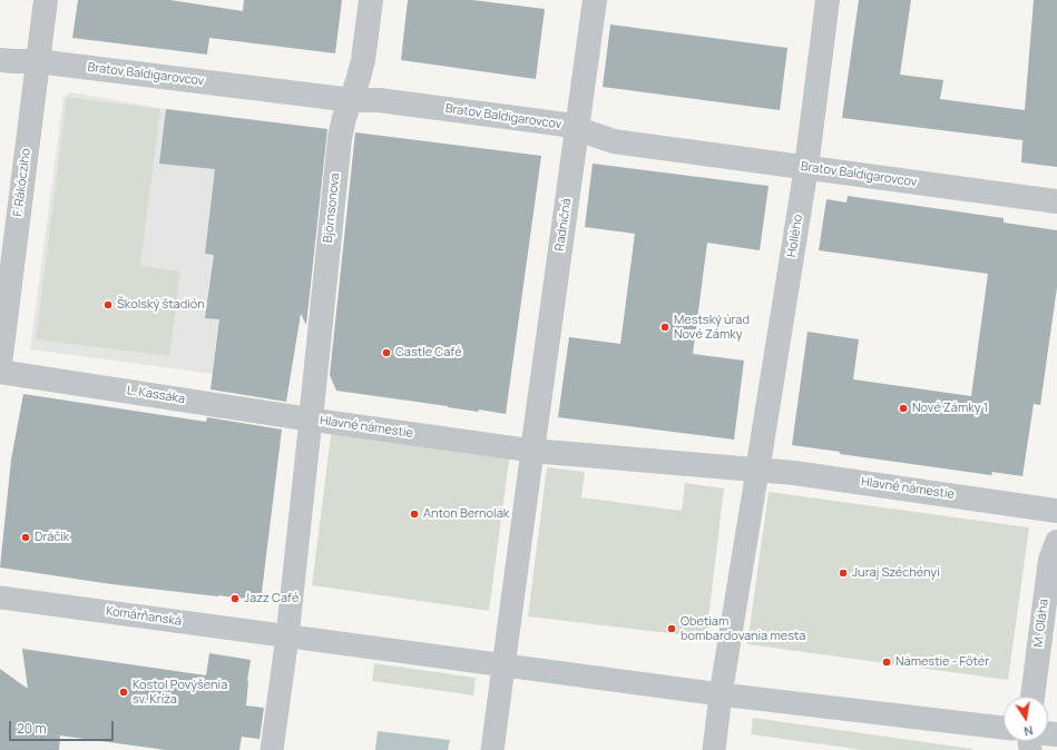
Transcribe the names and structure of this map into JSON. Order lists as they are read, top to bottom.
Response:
{
  "streets": {
    "street": [
      "Bratov Baldigarovcov",
      "F. Rákócziho",
      "Björnsonova",
      "Radničná",
      "Hollého",
      "L. Kassáka",
      "Hlavné námestie",
      "Komárňanská",
      "M. Oláha"
    ]
  },
  "crossings": [
    ["Bratov Baldigarovcov", "F. Rákócziho"],
    ["Bratov Baldigarovcov", "Björnsonova"],
    ["Bratov Baldigarovcov", "Radničná"],
    ["Bratov Baldigarovcov", "Hollého"],
    ["Björnsonova", "L. Kassáka"],
    ["Björnsonova", "Hlavné námestie"],
    ["Radničná", "Hlavné námestie"],
    ["Hollého", "Hlavné námestie"],
    ["L. Kassáka", "Hlavné námestie"],
    ["Hlavné námestie", "Komárňanská"]
  ],
  "places": [
    "Školský štadión",
    "Mestský úrad Nové Zámky",
    "Castle Café",
    "Nové Zámky 1",
    "Anton Bernolák",
    "Dráčik",
    "Juraj Széchényi",
    "Jazz Café",
    "Obetiam bombardovania mesta",
    "Námestie - Főtér",
    "Kostol Povýšenia sv. Kríža"
  ],
  "scale_bar": "20 m",
  "north": "bottom"
}
